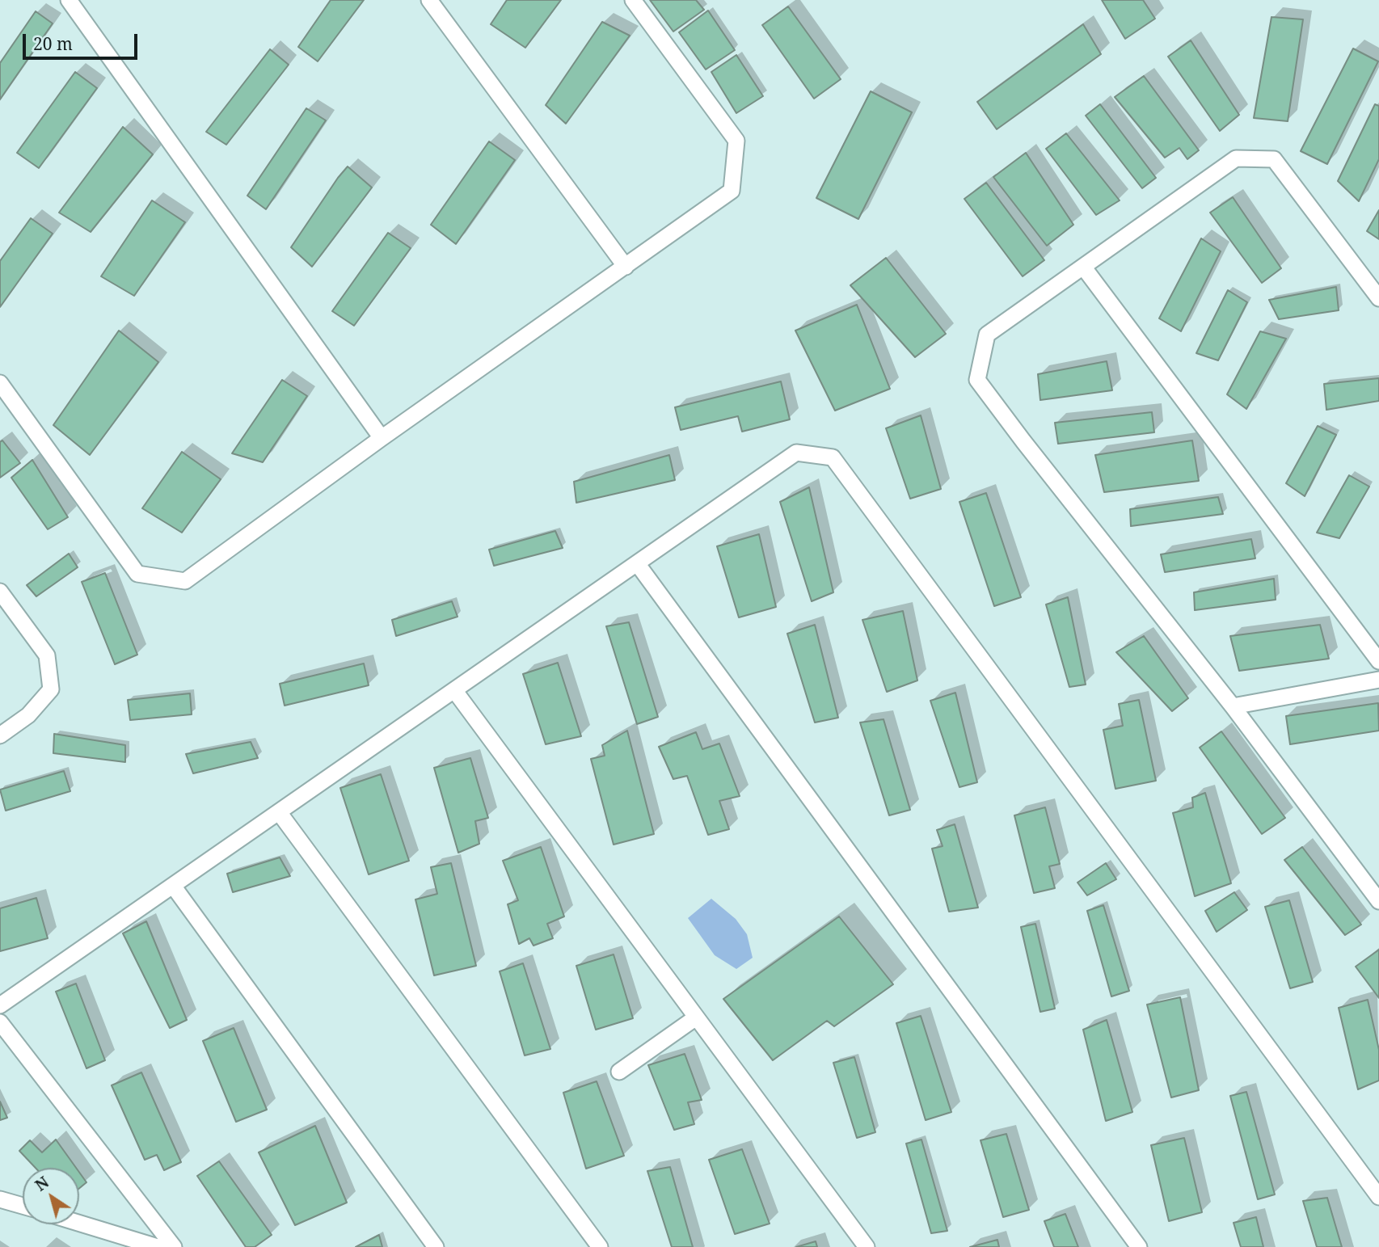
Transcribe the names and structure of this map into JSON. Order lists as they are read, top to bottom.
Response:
{
  "scale_bar": "20 m",
  "north": "top left"
}
